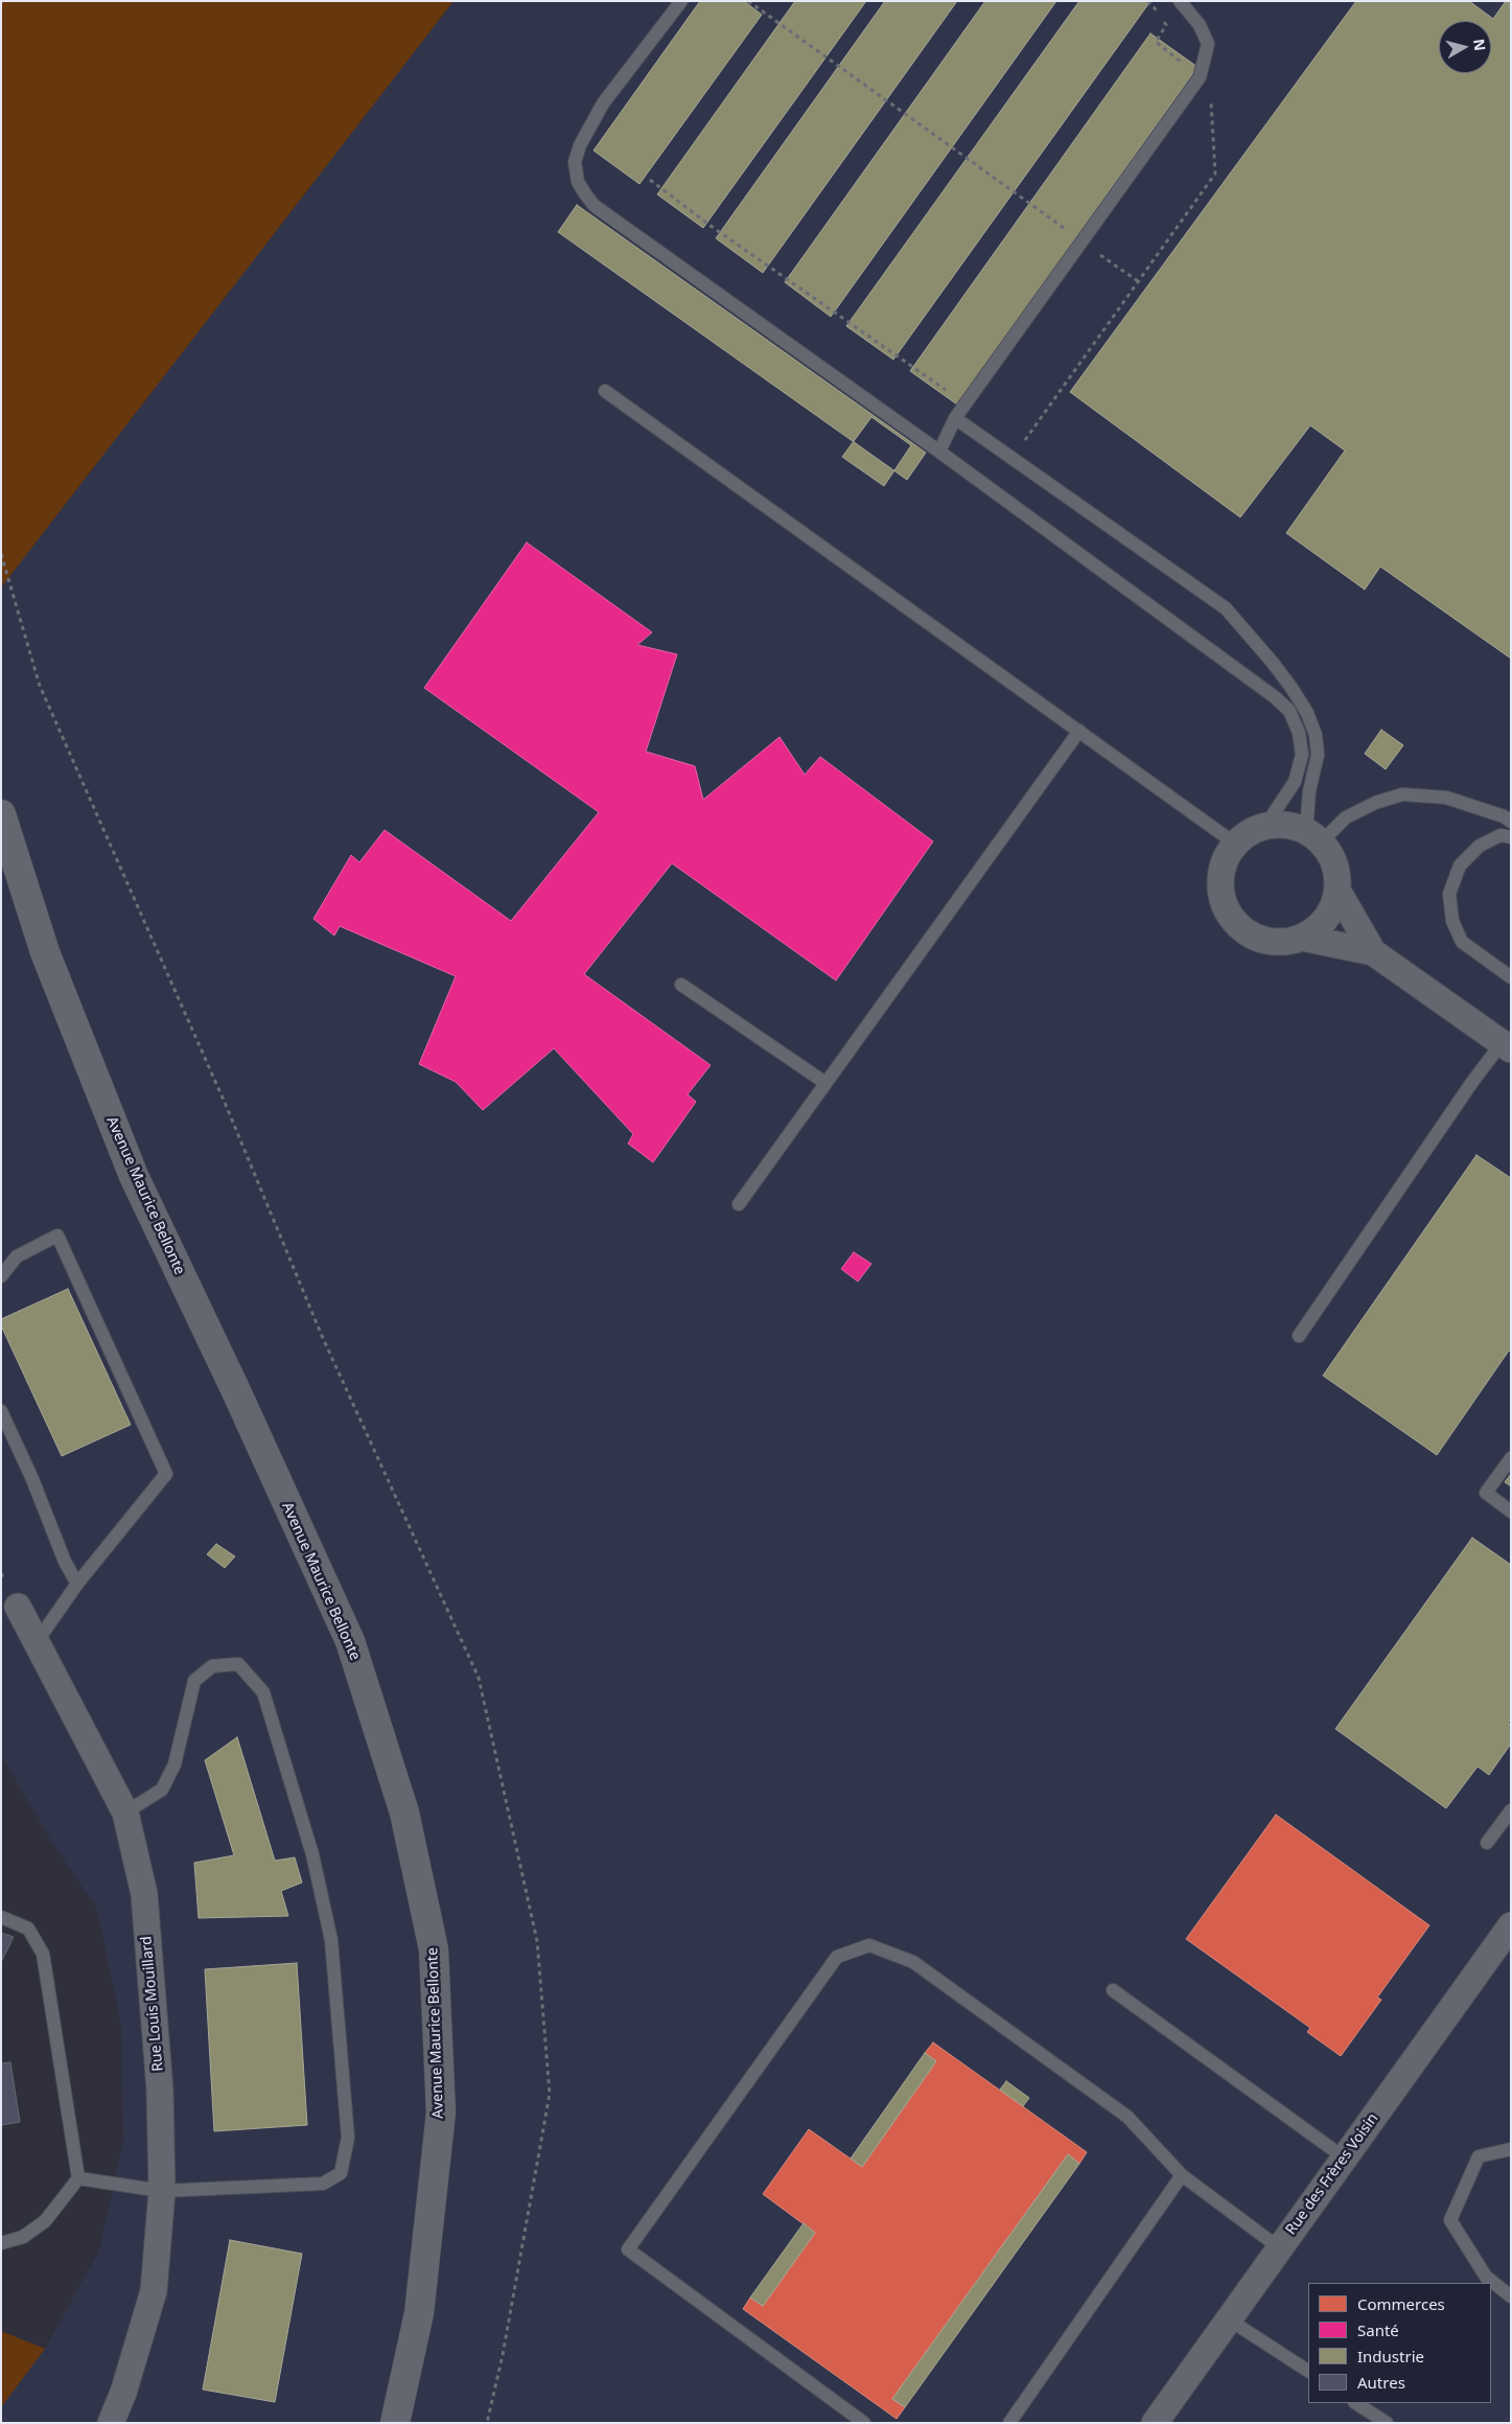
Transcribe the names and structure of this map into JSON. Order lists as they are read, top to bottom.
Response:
{
  "streets": {
    "main road": ["Avenue Maurice Bellonte"],
    "street": ["Rue Louis Mouillard", "Rue des Frères Voisin"]
  },
  "legend": [
    "Commerces",
    "Santé",
    "Industrie",
    "Autres"
  ],
  "north": "right"
}
